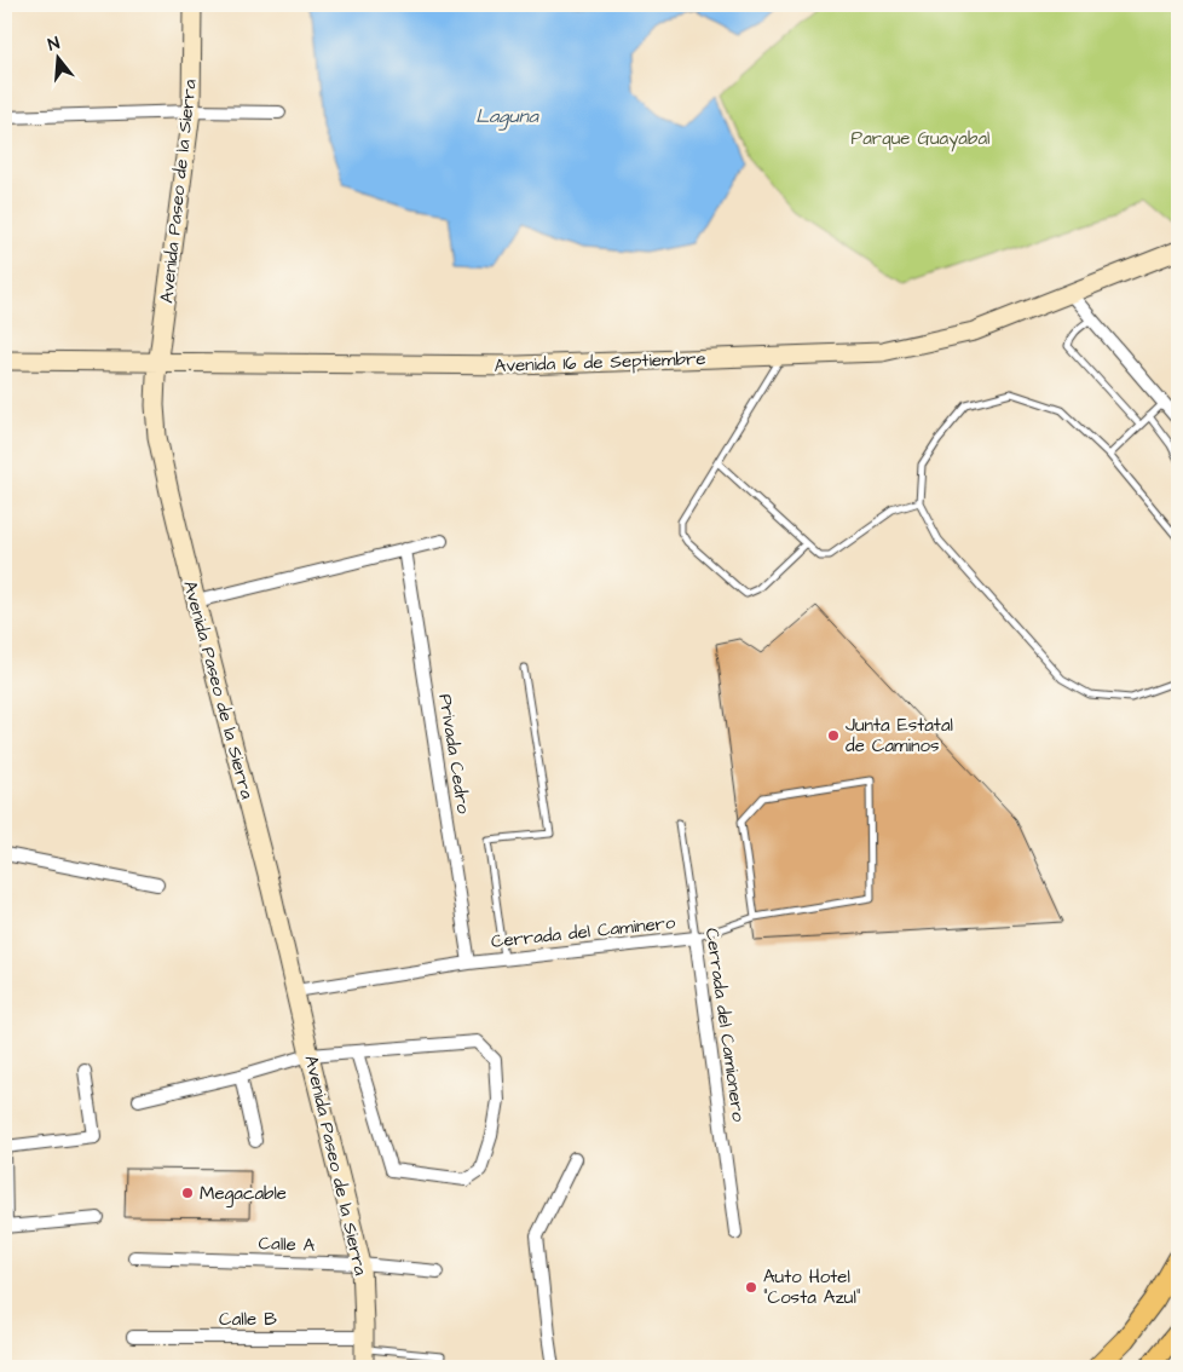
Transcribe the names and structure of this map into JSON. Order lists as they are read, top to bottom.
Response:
{
  "streets": {
    "main road": ["Avenida Paseo de la Sierra", "Avenida 16 de Septiembre"],
    "street": [
      "Privada Cedro",
      "Cerrada del Caminero",
      "Cerrada del Camionero",
      "Calle A",
      "Calle B"
    ]
  },
  "crossings": [
    ["Avenida Paseo de la Sierra", "Avenida 16 de Septiembre"],
    ["Avenida Paseo de la Sierra", "Cerrada del Caminero"],
    ["Avenida Paseo de la Sierra", "Calle A"],
    ["Avenida Paseo de la Sierra", "Calle B"],
    ["Privada Cedro", "Cerrada del Caminero"],
    ["Cerrada del Caminero", "Cerrada del Camionero"]
  ],
  "water": ["Laguna"],
  "parks": ["Parque Guayabal"],
  "places": ["Junta Estatal de Caminos", "Megacable", "Auto Hotel \"Costa Azul\""],
  "north": "top"
}
